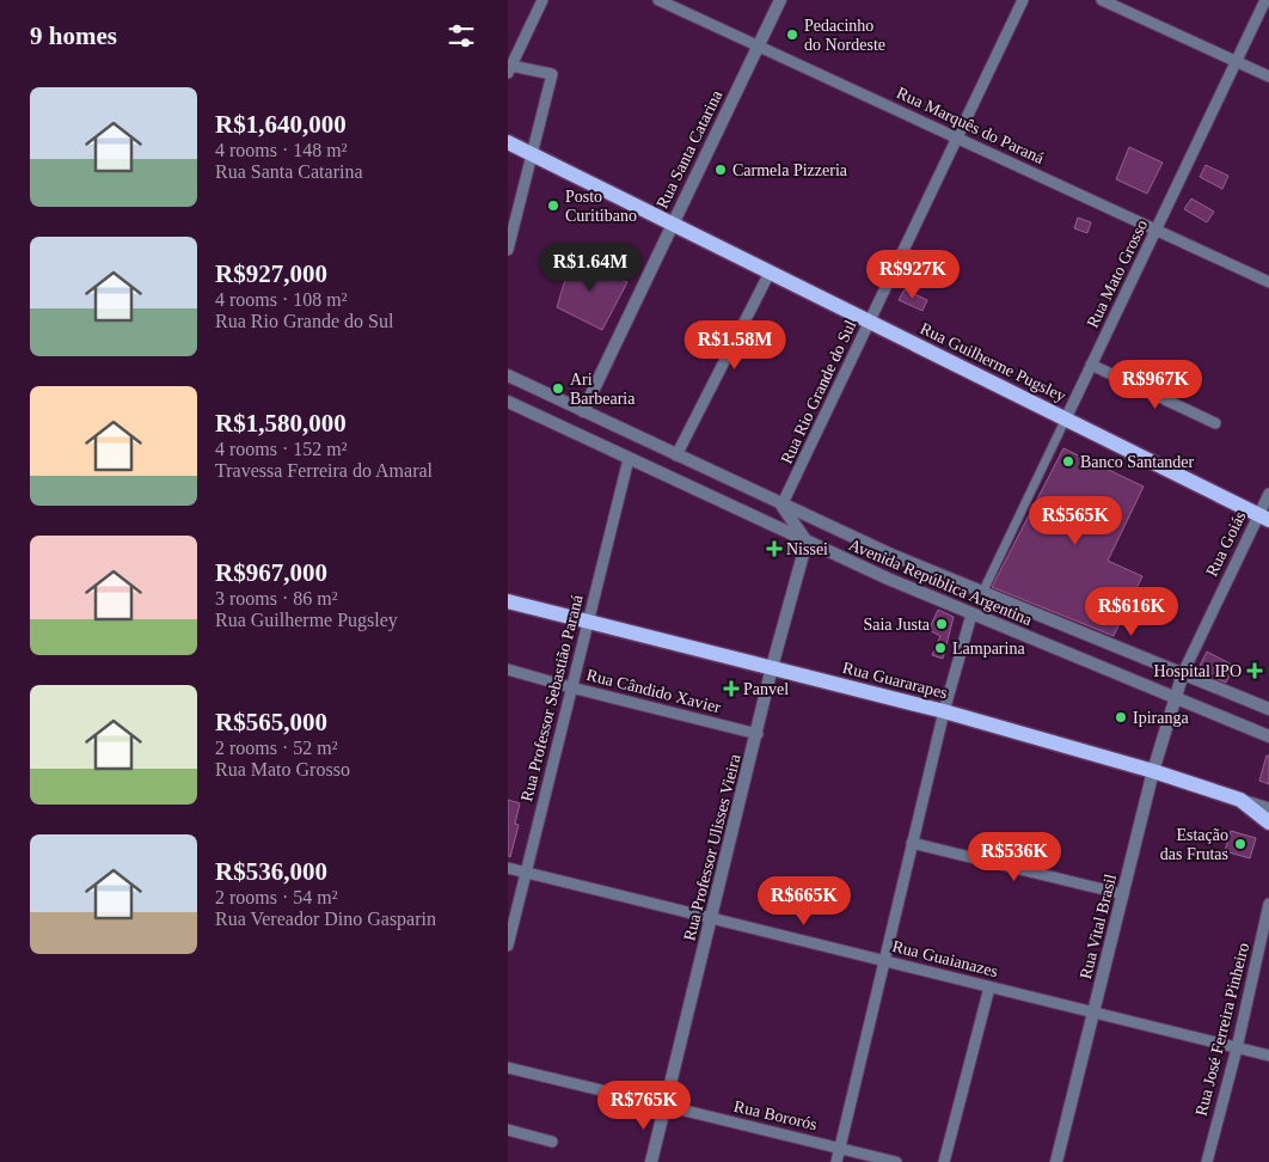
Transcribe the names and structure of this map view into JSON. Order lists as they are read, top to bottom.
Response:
{
  "streets": {
    "main road": ["Rua Guilherme Pugsley", "Rua Guararapes"],
    "street": [
      "Rua Marquês do Paraná",
      "Rua Santa Catarina",
      "Rua Mato Grosso",
      "Rua Rio Grande do Sul",
      "Rua Goiás",
      "Avenida República Argentina",
      "Rua Cândido Xavier",
      "Rua Professor Sebastião Paraná",
      "Rua Professor Ulisses Vieira",
      "Rua Vital Brasil",
      "Rua Guaianazes",
      "Rua José Ferreira Pinheiro",
      "Rua Bororós"
    ]
  },
  "crossings": [
    ["Rua Marquês do Paraná", "Rua Santa Catarina"],
    ["Rua Marquês do Paraná", "Rua Mato Grosso"],
    ["Rua Marquês do Paraná", "Rua Rio Grande do Sul"],
    ["Rua Santa Catarina", "Rua Guilherme Pugsley"],
    ["Rua Santa Catarina", "Avenida República Argentina"],
    ["Rua Mato Grosso", "Rua Guilherme Pugsley"],
    ["Rua Mato Grosso", "Avenida República Argentina"],
    ["Rua Guilherme Pugsley", "Rua Rio Grande do Sul"],
    ["Rua Guilherme Pugsley", "Rua Goiás"],
    ["Rua Rio Grande do Sul", "Avenida República Argentina"],
    ["Rua Goiás", "Avenida República Argentina"],
    ["Rua Goiás", "Rua Vital Brasil"],
    ["Avenida República Argentina", "Rua Professor Sebastião Paraná"],
    ["Avenida República Argentina", "Rua Professor Ulisses Vieira"],
    ["Avenida República Argentina", "Rua Vital Brasil"],
    ["Rua Guararapes", "Rua Professor Sebastião Paraná"],
    ["Rua Guararapes", "Rua Professor Ulisses Vieira"],
    ["Rua Guararapes", "Rua Vital Brasil"],
    ["Rua Cândido Xavier", "Rua Professor Sebastião Paraná"],
    ["Rua Cândido Xavier", "Rua Professor Ulisses Vieira"],
    ["Rua Professor Sebastião Paraná", "Rua Guaianazes"],
    ["Rua Professor Ulisses Vieira", "Rua Guaianazes"],
    ["Rua Professor Ulisses Vieira", "Rua Bororós"],
    ["Rua Vital Brasil", "Rua Guaianazes"],
    ["Rua Guaianazes", "Rua José Ferreira Pinheiro"]
  ],
  "places": {
    "other": [
      "Pedacinho do Nordeste",
      "Carmela Pizzeria",
      "Posto Curitibano",
      "Ari Barbearia",
      "Banco Santander",
      "Saia Justa",
      "Lamparina",
      "Ipiranga",
      "Estação das Frutas"
    ],
    "health": ["Nissei", "Hospital IPO", "Panvel"]
  },
  "page": {
    "heading": "9 homes",
    "list": [
      {
        "name": "R$1,640,000",
        "note": "4 rooms · 148 m² · Rua Santa Catarina"
      },
      {
        "name": "R$927,000",
        "note": "4 rooms · 108 m² · Rua Rio Grande do Sul"
      },
      {
        "name": "R$1,580,000",
        "note": "4 rooms · 152 m² · Travessa Ferreira do Amaral"
      },
      {
        "name": "R$967,000",
        "note": "3 rooms · 86 m² · Rua Guilherme Pugsley"
      },
      {
        "name": "R$565,000",
        "note": "2 rooms · 52 m² · Rua Mato Grosso"
      },
      {
        "name": "R$536,000",
        "note": "2 rooms · 54 m² · Rua Vereador Dino Gasparin"
      }
    ],
    "price": [
      "R$1.64M",
      "R$927K",
      "R$1.58M",
      "R$967K",
      "R$565K",
      "R$616K",
      "R$536K",
      "R$665K",
      "R$765K"
    ]
  }
}
